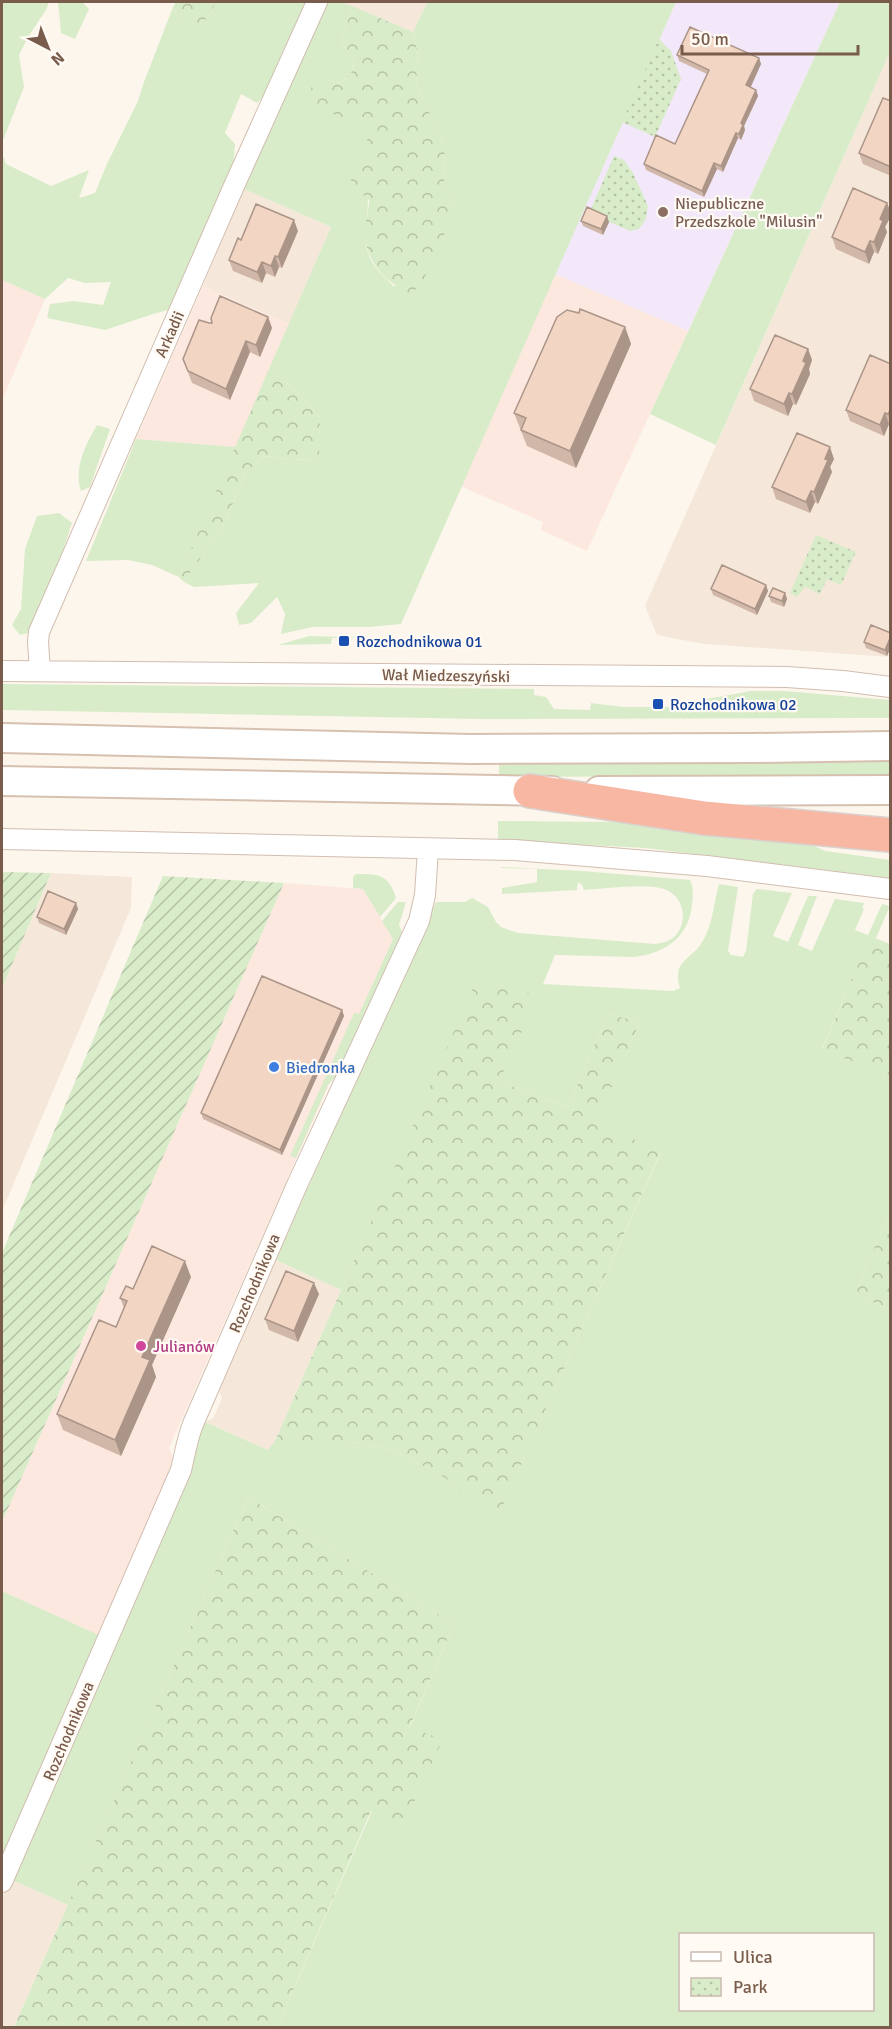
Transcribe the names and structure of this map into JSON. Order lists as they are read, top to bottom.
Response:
{
  "streets": {
    "street": ["Arkadii", "Wał Miedzeszyński", "Rozchodnikowa"]
  },
  "crossings": [
    ["Arkadii", "Wał Miedzeszyński"]
  ],
  "places": {
    "other": ["Niepubliczne Przedszkole \"Milusin\"", "Biedronka", "Julianów"],
    "transit": ["Rozchodnikowa 01", "Rozchodnikowa 02"]
  },
  "legend": ["Ulica", "Park"],
  "scale_bar": "50 m",
  "north": "bottom right"
}
